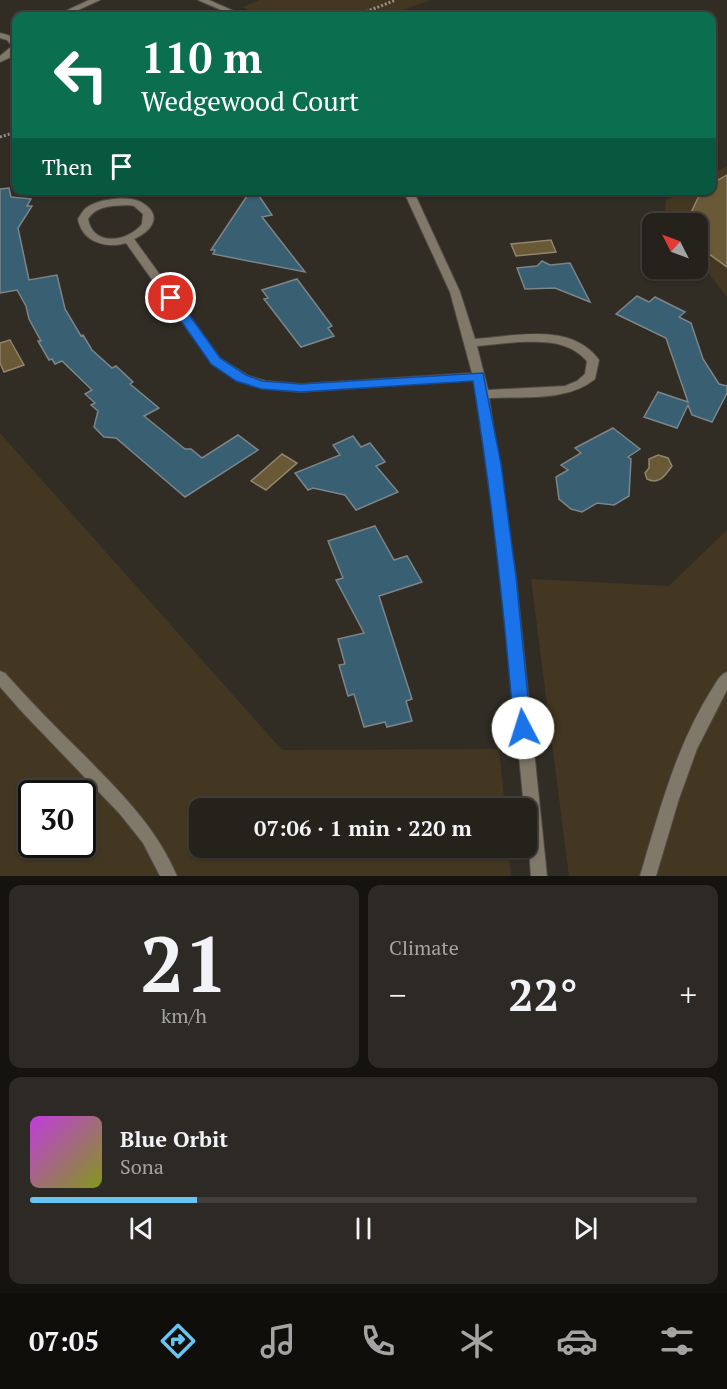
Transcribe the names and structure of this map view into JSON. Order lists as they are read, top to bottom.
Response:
{
  "north": "top left",
  "page": {
    "turn": ["110 m", "Wedgewood Court"],
    "then": "Then",
    "limit": "30",
    "trip": "07:06 · 1 min · 220 m",
    "tile": [
      ["21", "km/h"],
      "Climate"
    ],
    "heat": ["−", "22°", "+"],
    "song": ["Blue Orbit", "Sona"],
    "tabs": "07:05"
  }
}
